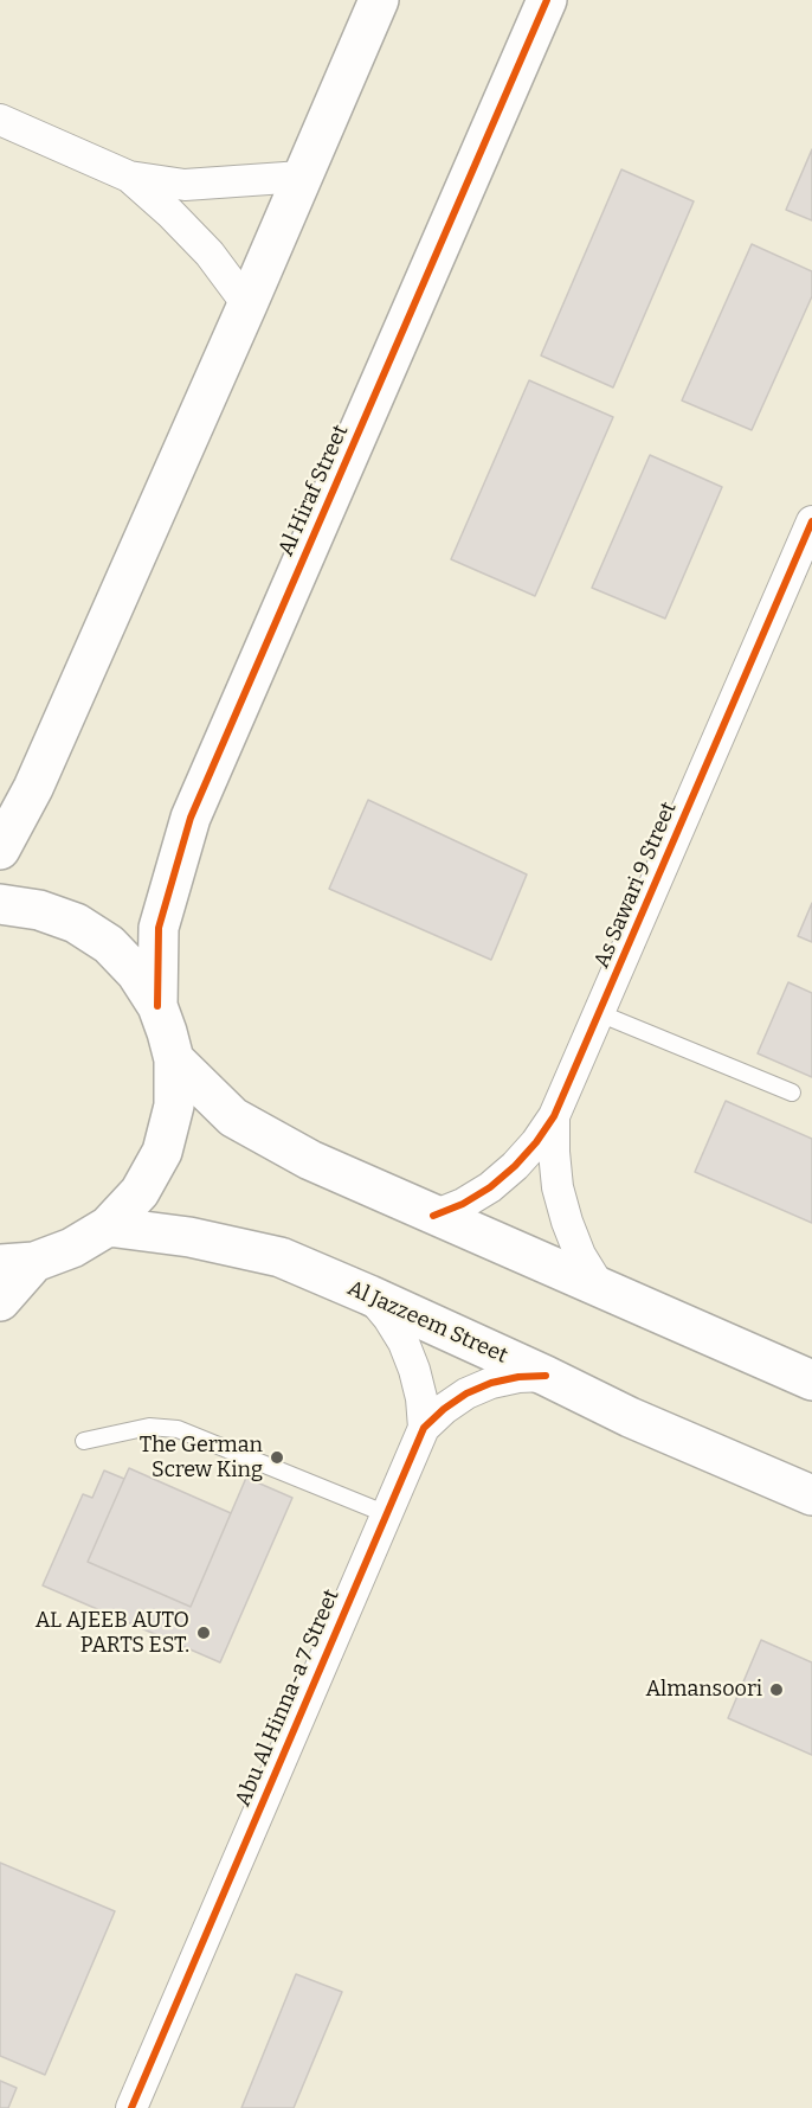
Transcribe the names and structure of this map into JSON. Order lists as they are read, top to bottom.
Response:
{
  "streets": {
    "street": [
      "Al Hiraf Street",
      "As Sawari 9 Street",
      "Al Jazzeem Street",
      "Abu Al Hinna-a 7 Street"
    ]
  },
  "crossings": [
    ["Al Jazzeem Street", "Abu Al Hinna-a 7 Street"]
  ],
  "places": ["The German Screw King", "AL AJEEB AUTO PARTS EST.", "Almansoori"]
}
